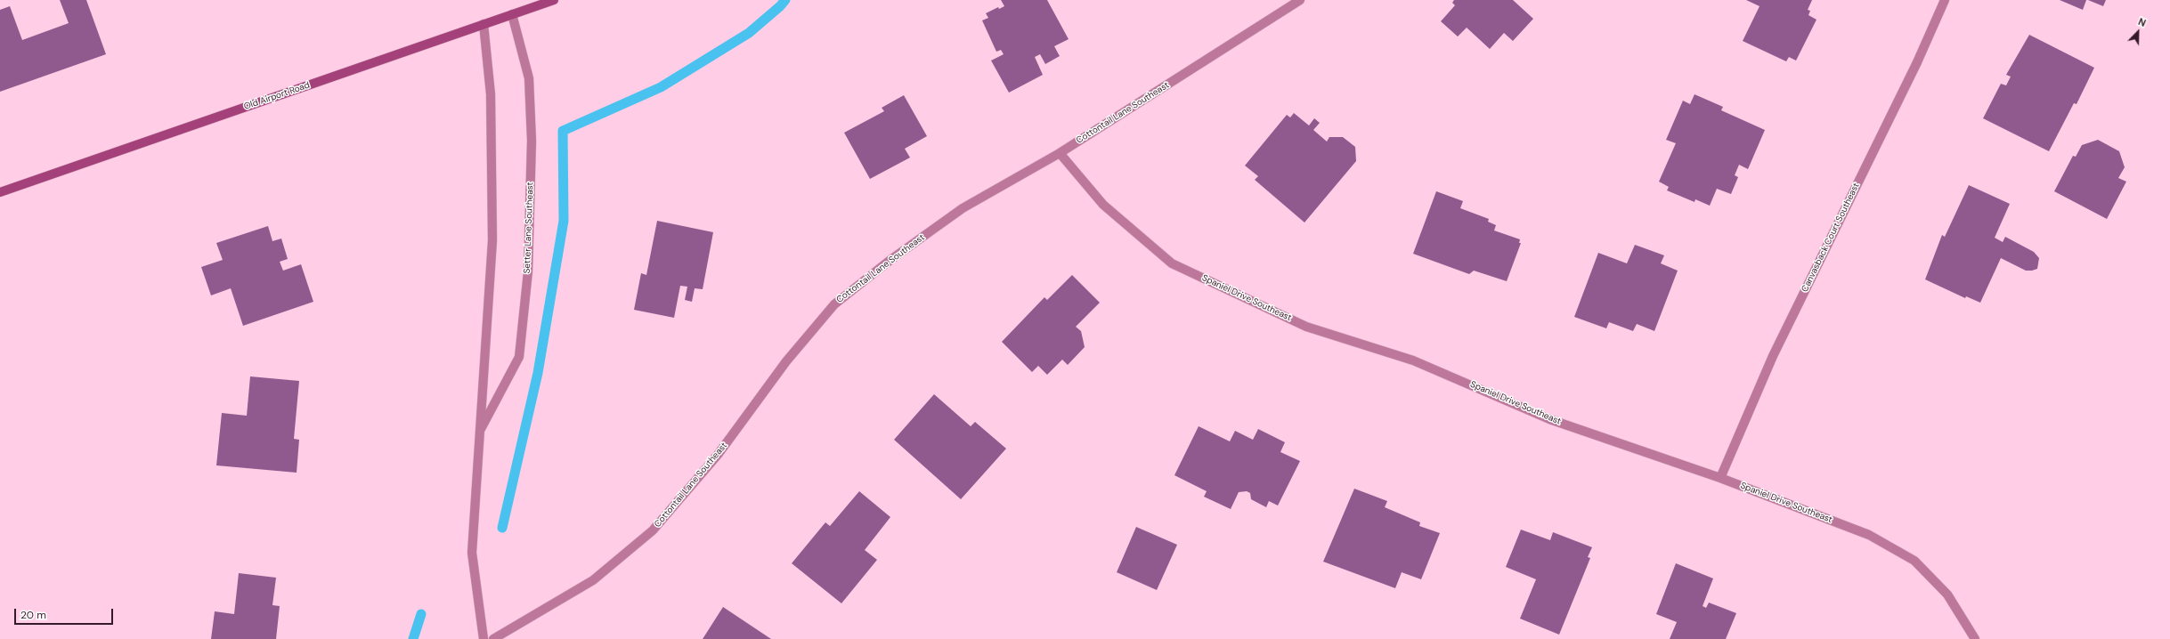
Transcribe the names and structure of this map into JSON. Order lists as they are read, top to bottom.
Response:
{
  "streets": {
    "street": [
      "Old Airport Road",
      "Cottontail Lane Southeast",
      "Setter Lane Southeast",
      "Canvasback Court Southeast",
      "Spaniel Drive Southeast"
    ]
  },
  "crossings": [
    ["Old Airport Road", "Setter Lane Southeast"],
    ["Cottontail Lane Southeast", "Spaniel Drive Southeast"],
    ["Canvasback Court Southeast", "Spaniel Drive Southeast"]
  ],
  "scale_bar": "20 m",
  "north": "top right"
}
